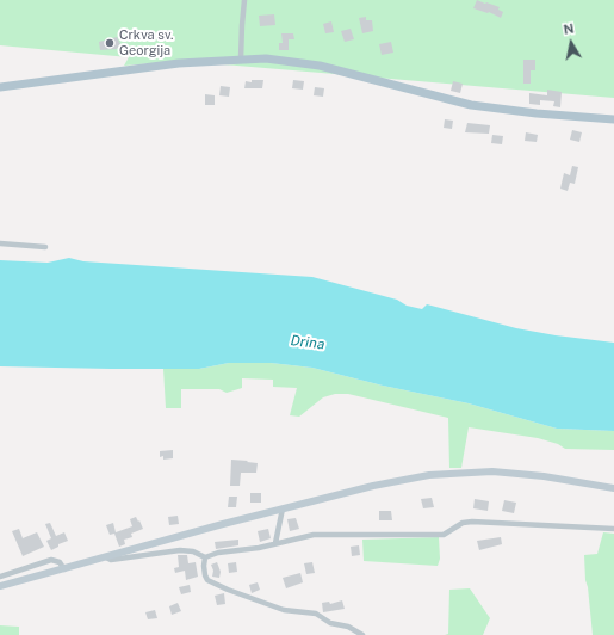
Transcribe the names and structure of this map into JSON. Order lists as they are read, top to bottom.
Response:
{
  "water": ["Drina"],
  "places": ["Crkva sv. Georgija"],
  "north": "top"
}
